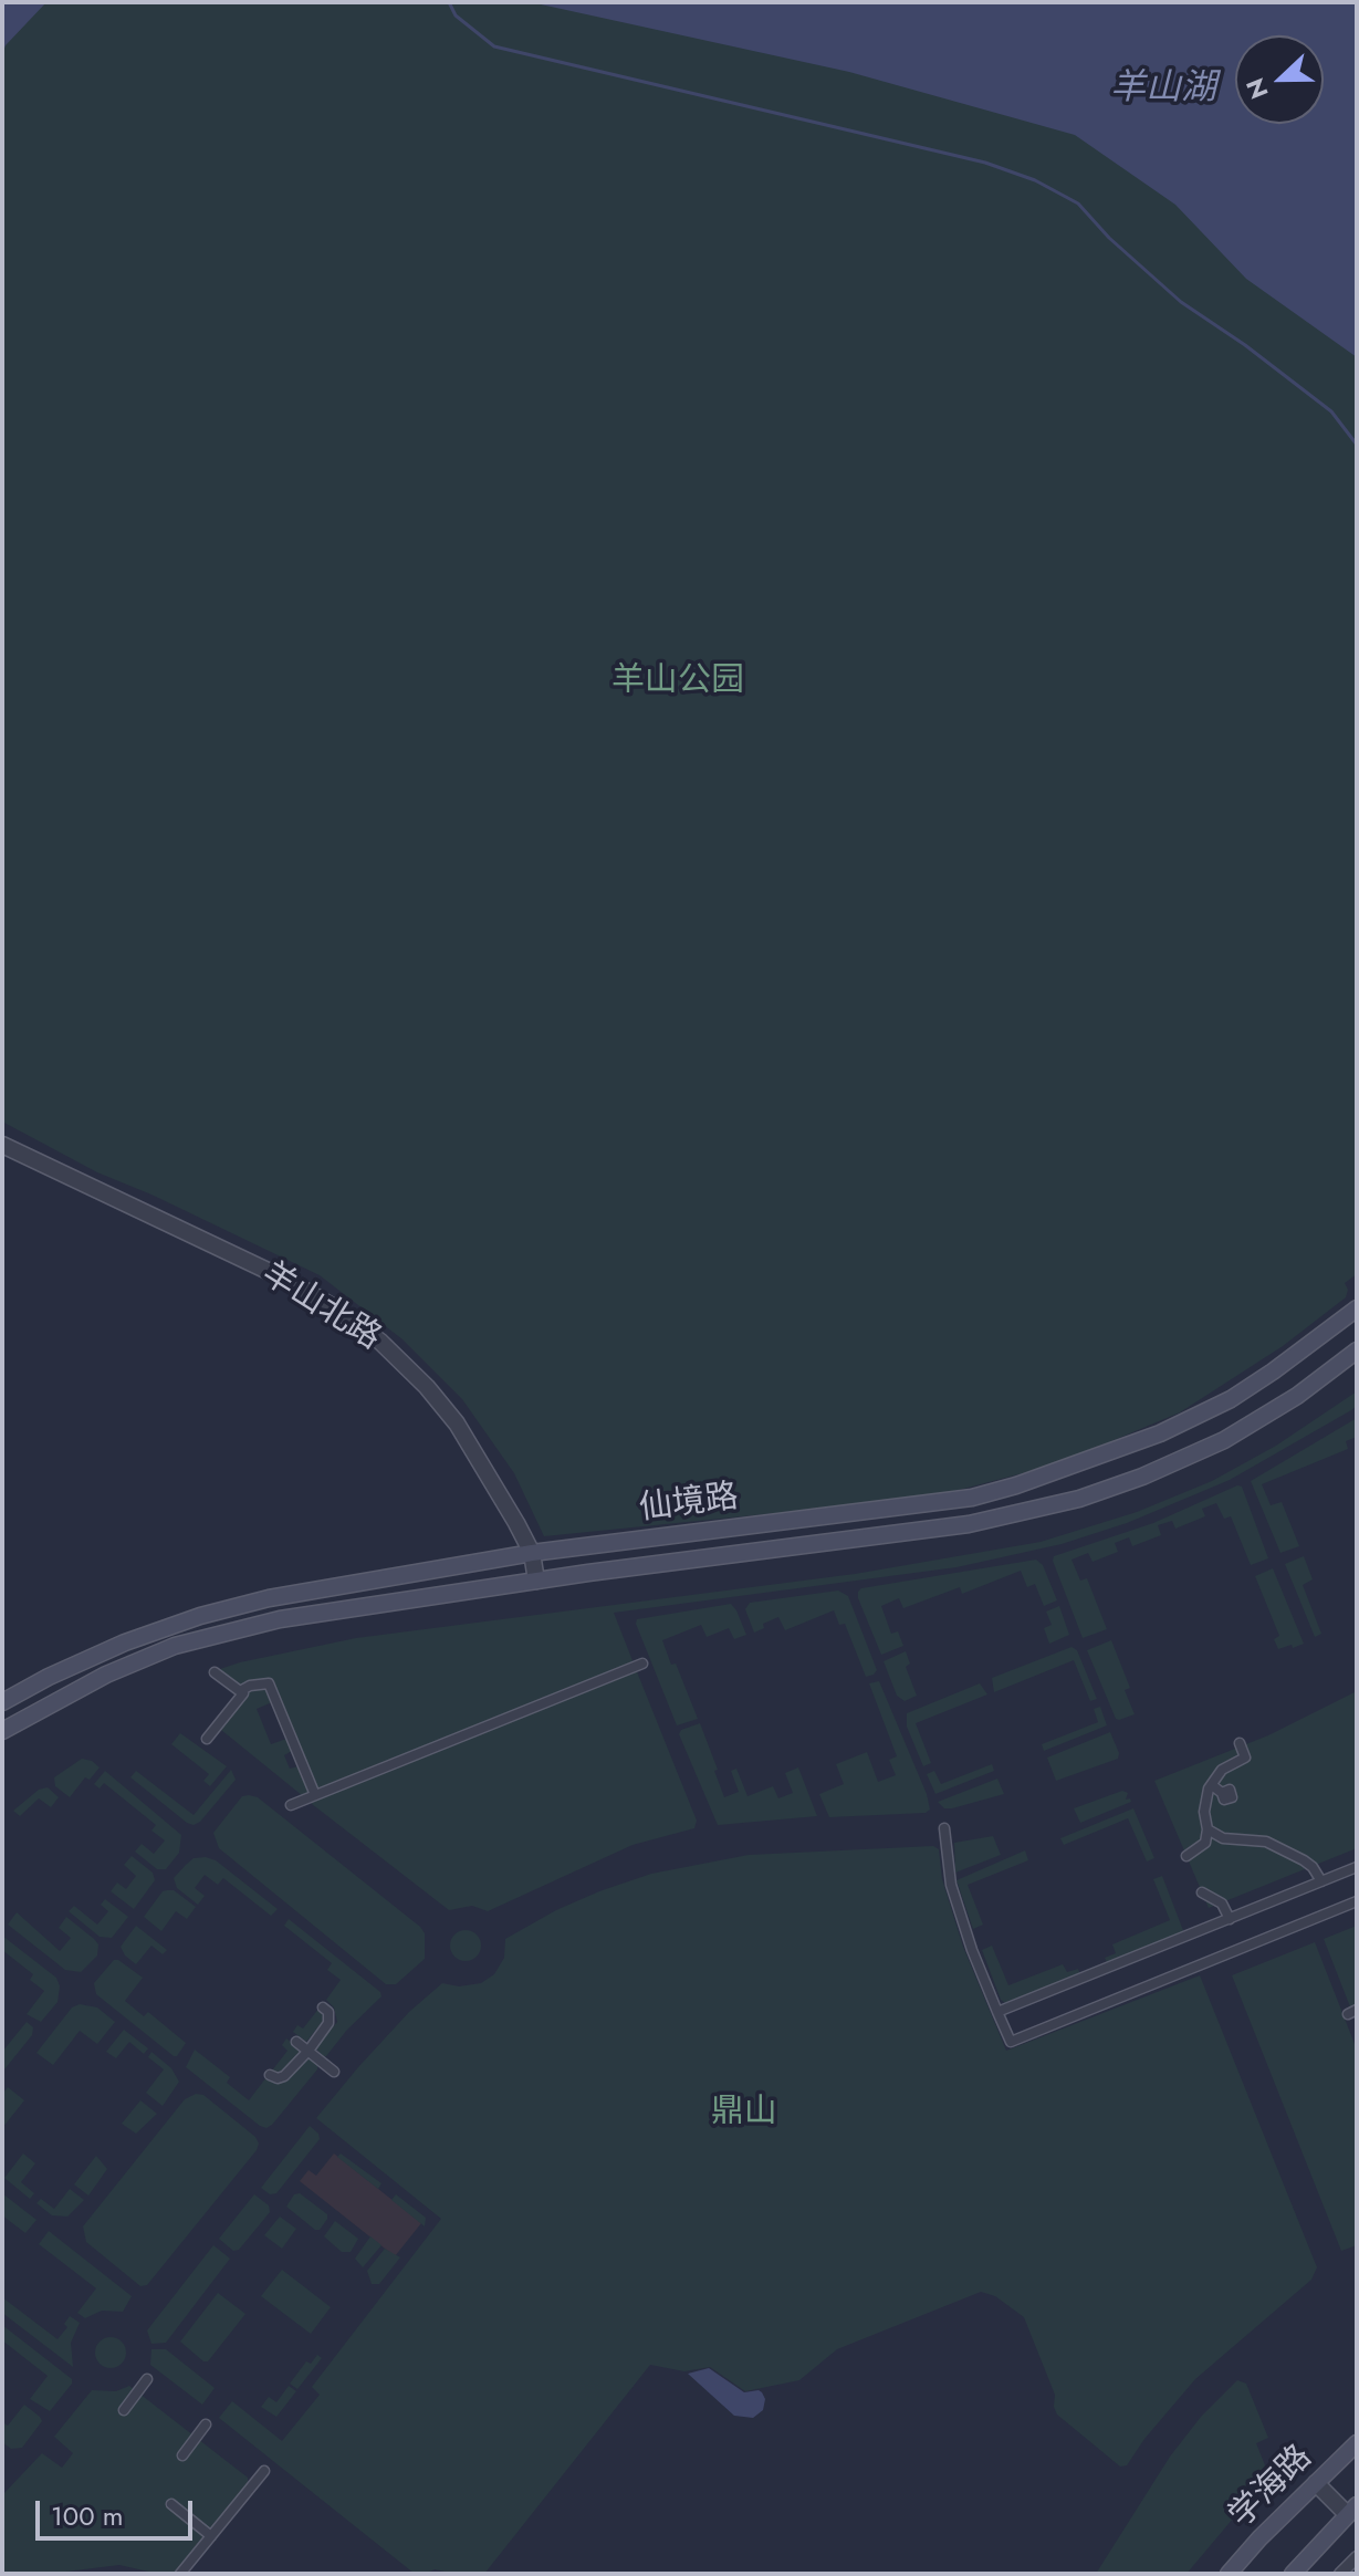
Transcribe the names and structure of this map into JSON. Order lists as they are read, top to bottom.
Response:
{
  "streets": {
    "main road": ["仙境路", "学海路"],
    "street": ["羊山北路"]
  },
  "crossings": [
    ["羊山北路", "仙境路"]
  ],
  "water": ["羊山湖"],
  "parks": ["羊山公园", "鼎山"],
  "scale_bar": "100 m",
  "north": "left"
}
